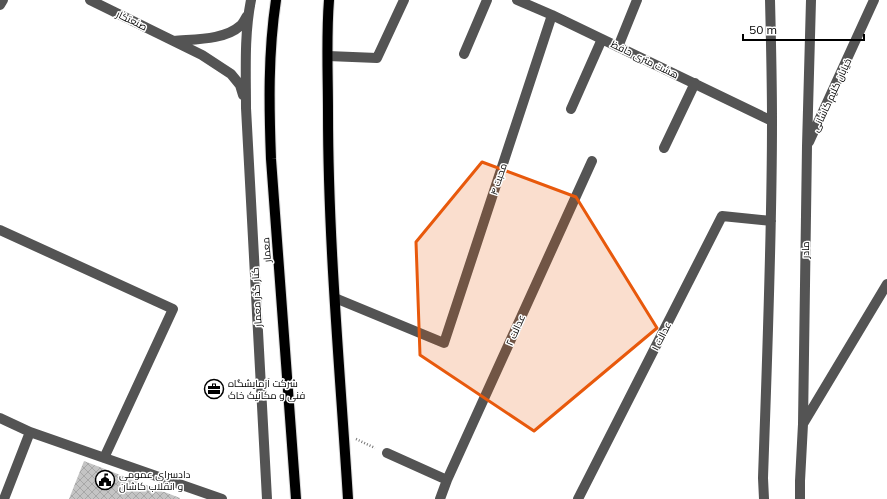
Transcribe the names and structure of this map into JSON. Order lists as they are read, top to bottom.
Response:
{
  "streets": {
    "main road": ["معمار"],
    "street": [
      "صنعتکار",
      "هشت متری حافظ",
      "خیابان کلیم کاشانی",
      "محبت ۴",
      "مادر",
      "کنار گذر معمار",
      "عدالت ۲",
      "عدالت ۱"
    ]
  },
  "crossings": [
    ["صنعتکار", "کنار گذر معمار"],
    ["هشت متری حافظ", "محبت ۴"],
    ["خیابان کلیم کاشانی", "مادر"]
  ],
  "places": {
    "office": ["شرکت آزمایشگاه فنی و مکانیک خاک"],
    "public building": ["دادسرای عمومی و انقلاب کاشان"]
  },
  "scale_bar": "50 m"
}
